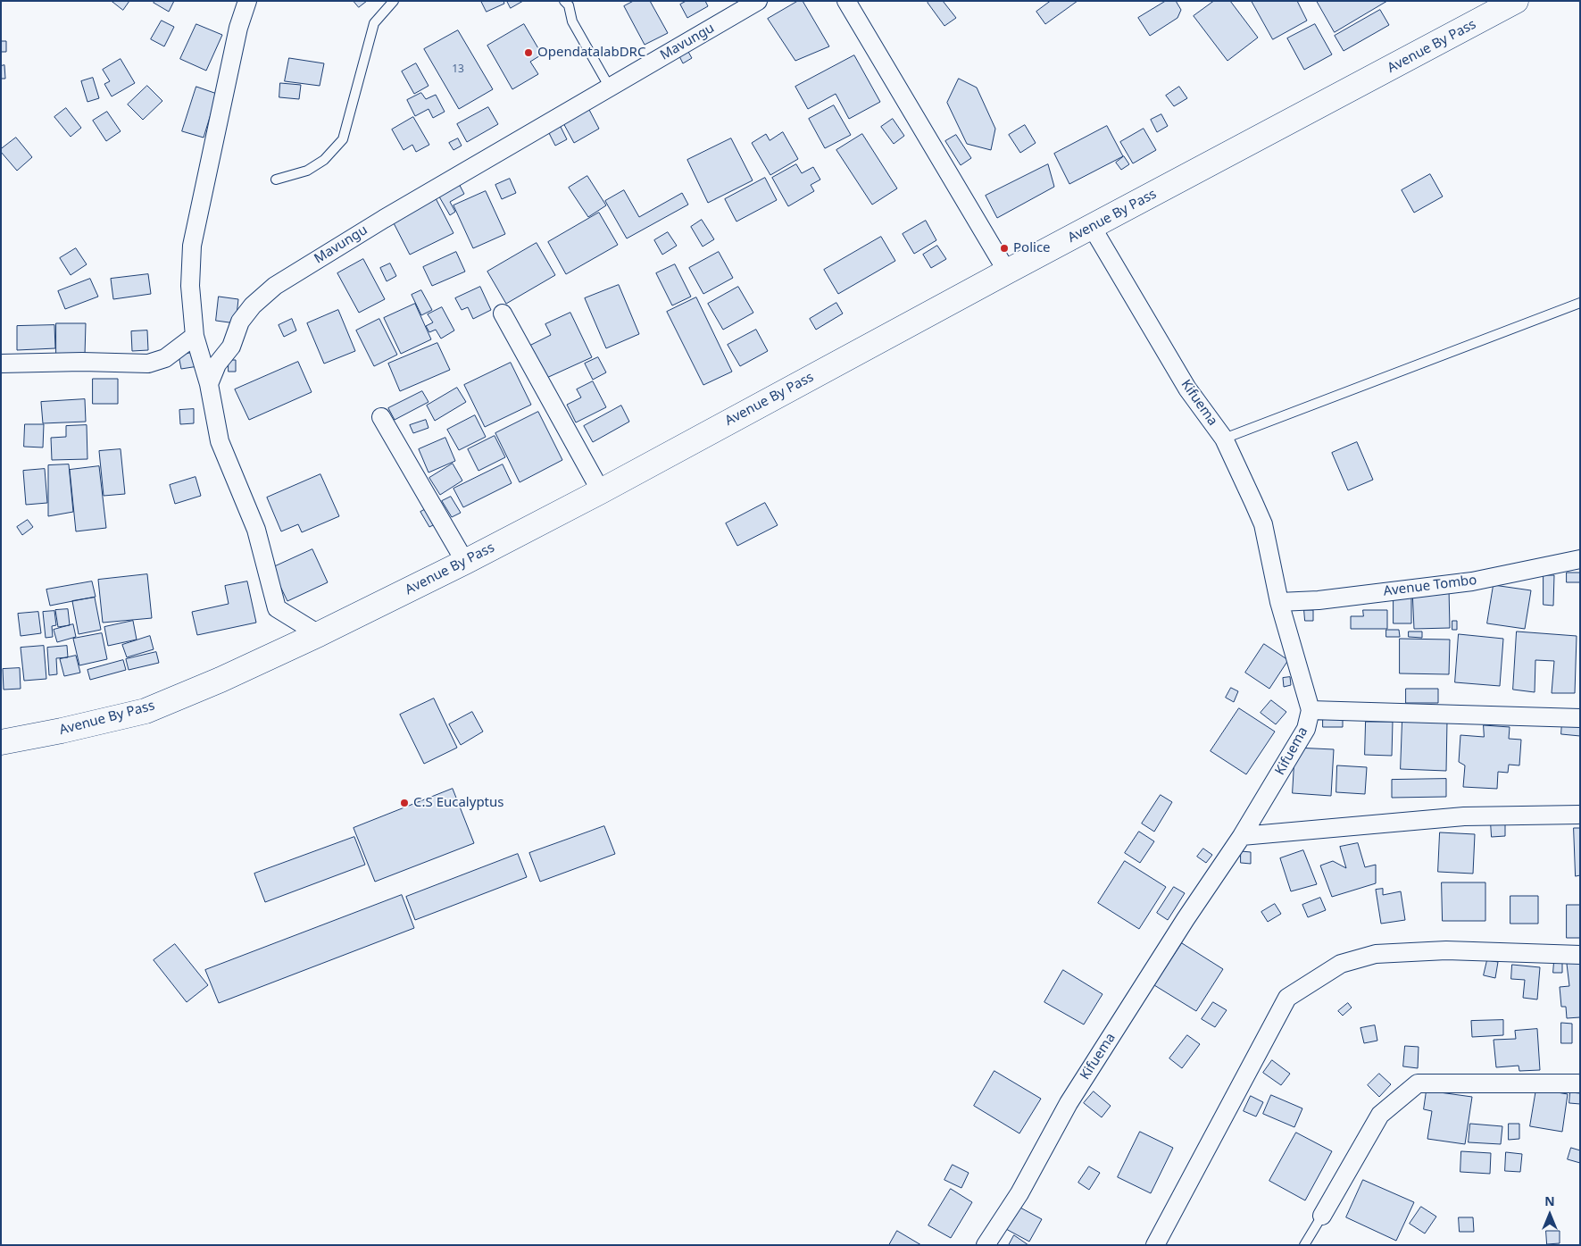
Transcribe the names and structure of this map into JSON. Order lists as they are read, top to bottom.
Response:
{
  "streets": {
    "highway": ["Avenue By Pass"],
    "street": ["Mavungu", "Kifuema", "Avenue Tombo"]
  },
  "crossings": [
    ["Avenue By Pass", "Kifuema"],
    ["Kifuema", "Avenue Tombo"]
  ],
  "places": ["OpendatalabDRC", "Police", "C.S Eucalyptus"],
  "house_numbers": ["13"],
  "north": "top"
}
